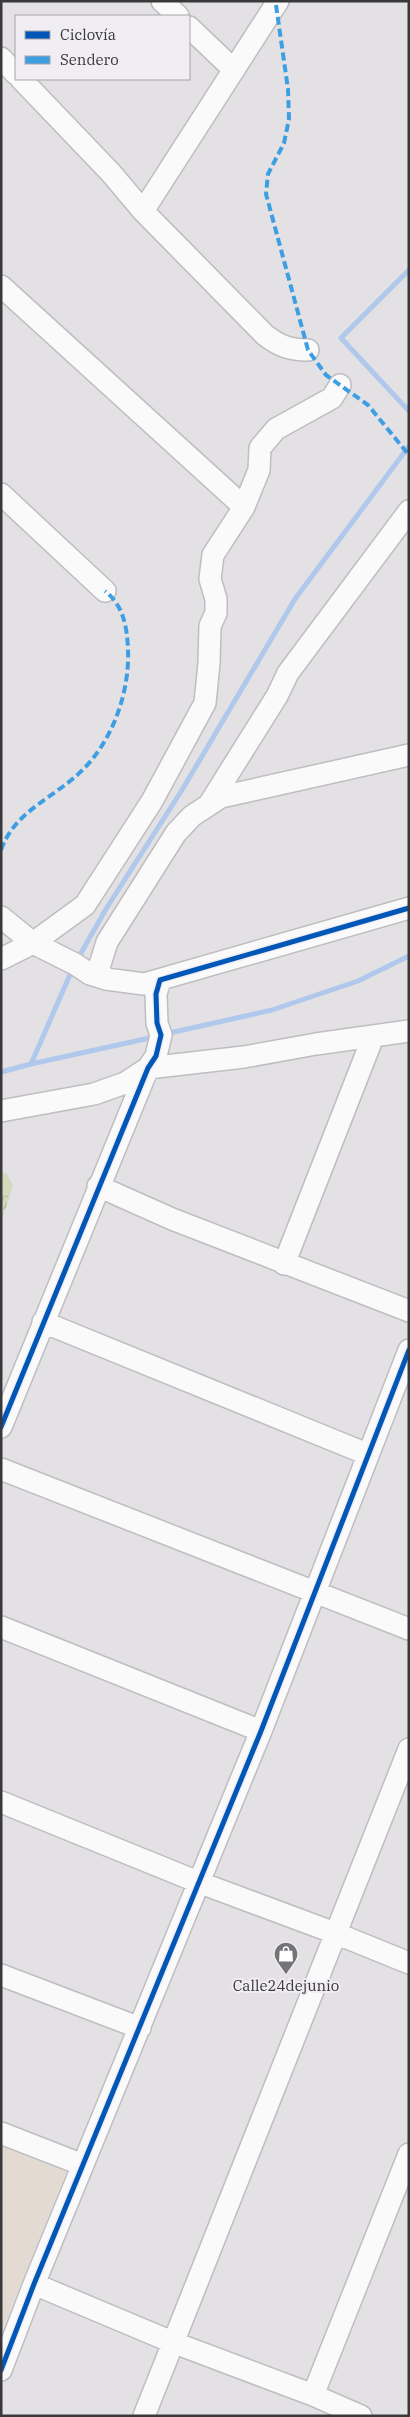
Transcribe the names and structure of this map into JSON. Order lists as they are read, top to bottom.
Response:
{
  "places": {
    "shop": ["Calle24dejunio"]
  },
  "legend": ["Ciclovía", "Sendero"]
}
